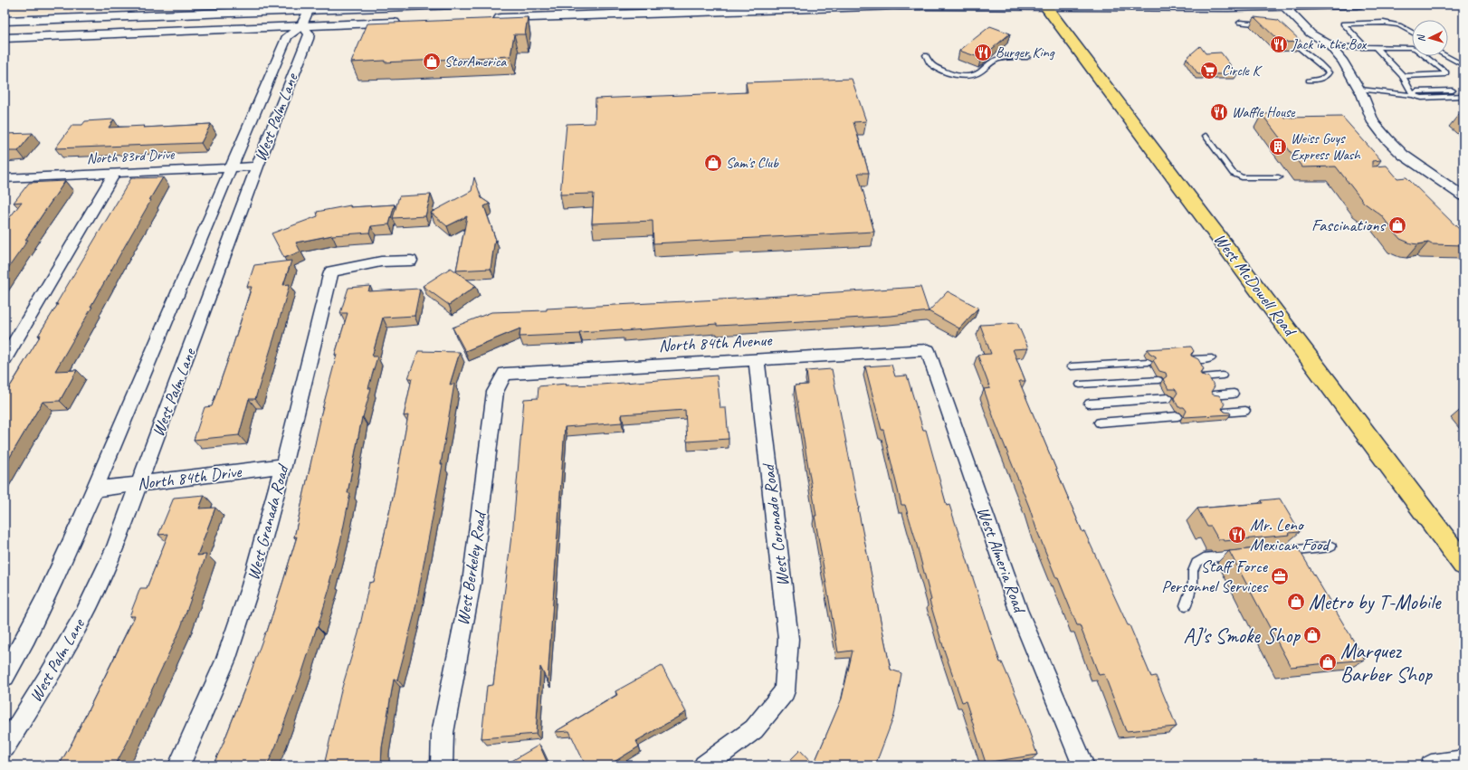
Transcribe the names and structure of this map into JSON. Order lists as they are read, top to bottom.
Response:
{
  "streets": {
    "main road": ["West McDowell Road"],
    "street": [
      "West Palm Lane",
      "North 83rd Drive",
      "North 84th Avenue",
      "North 84th Drive",
      "West Granada Road",
      "West Coronado Road",
      "West Almeria Road",
      "West Berkeley Road"
    ]
  },
  "crossings": [
    ["West Palm Lane", "North 83rd Drive"],
    ["West Palm Lane", "North 84th Drive"],
    ["North 84th Avenue", "West Coronado Road"],
    ["North 84th Avenue", "West Almeria Road"],
    ["North 84th Avenue", "West Berkeley Road"],
    ["North 84th Drive", "West Granada Road"]
  ],
  "places": {
    "restaurant": [
      "Jack in the Box",
      "Burger King",
      "Waffle House",
      "Mr. Leno Mexican Food"
    ],
    "shop": [
      "StorAmerica",
      "Sam's Club",
      "Fascinations",
      "Metro by T-Mobile",
      "AJ's Smoke Shop",
      "Marquez Barber Shop"
    ],
    "supermarket": ["Circle K"],
    "building": ["Weiss Guys Express Wash"],
    "office": ["Staff Force Personnel Services"]
  },
  "north": "left"
}
